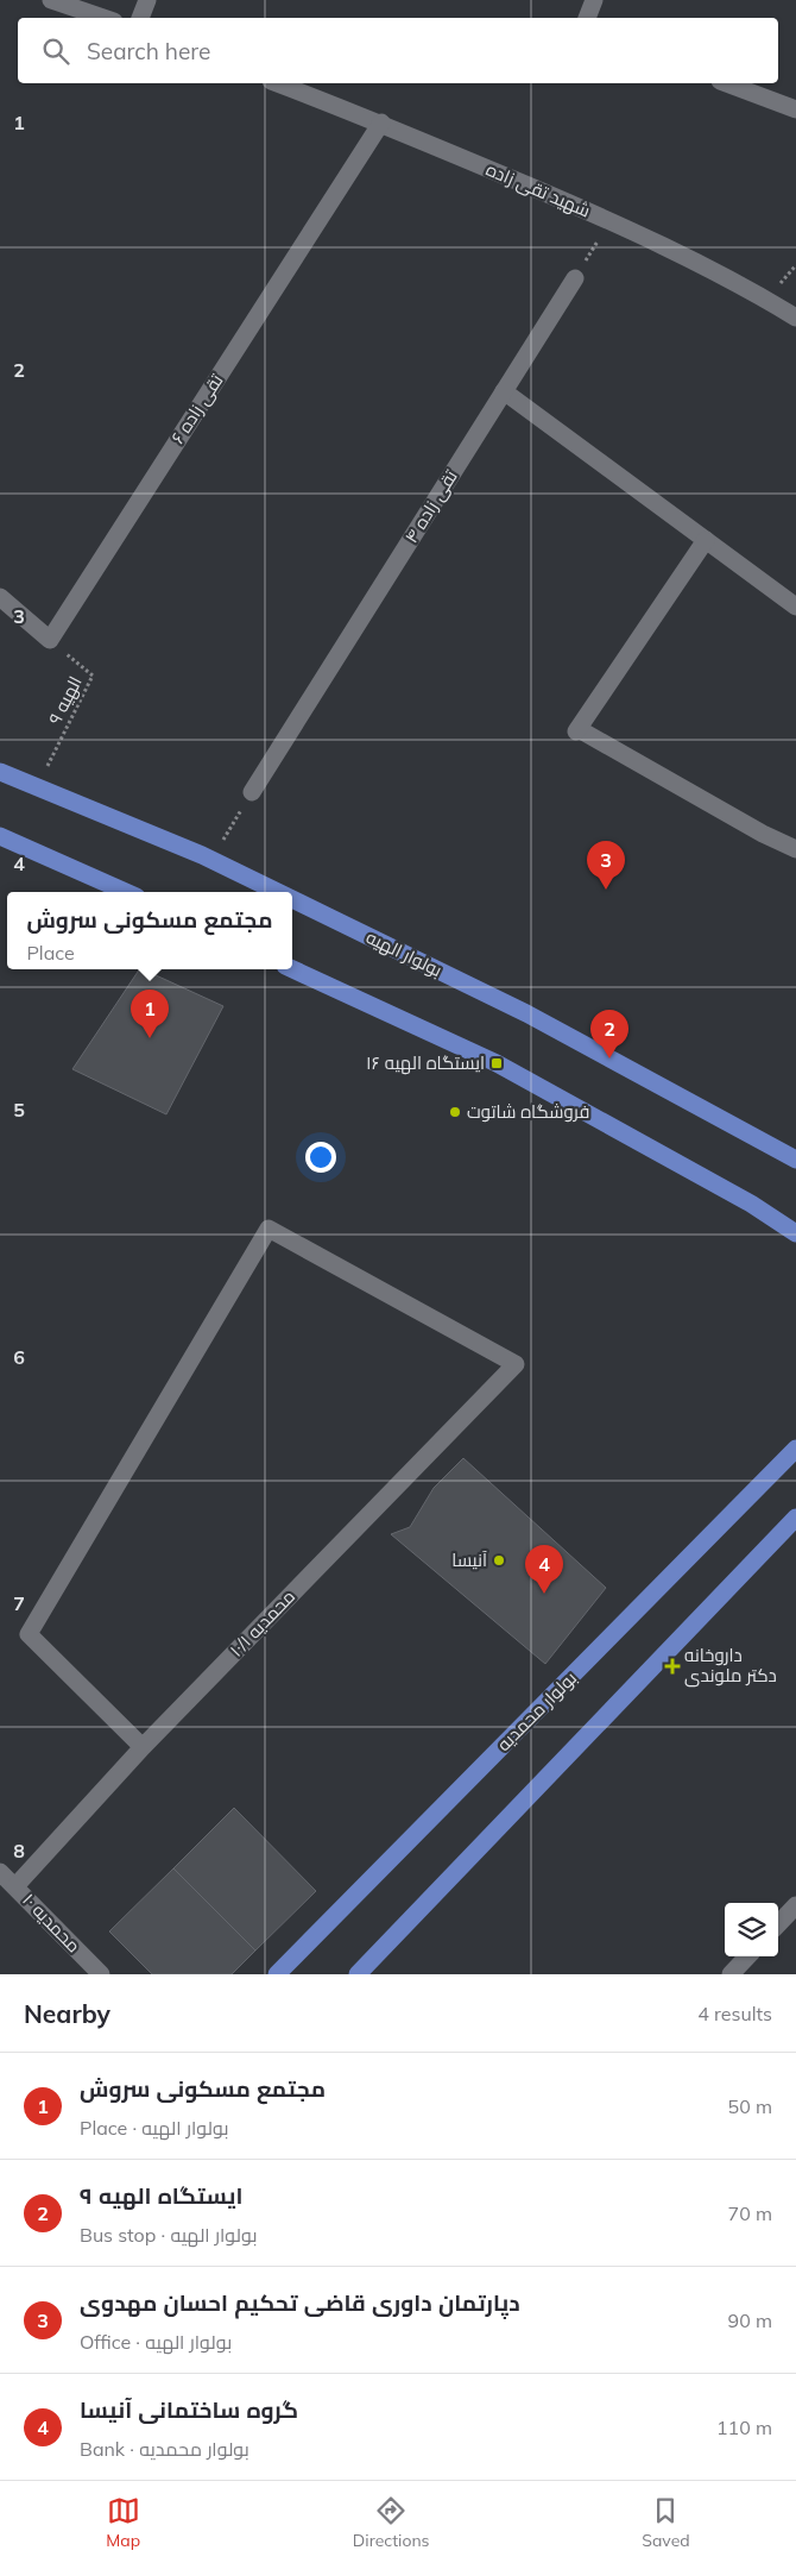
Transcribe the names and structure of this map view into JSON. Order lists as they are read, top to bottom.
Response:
{
  "streets": {
    "main road": ["بولوار الهیه", "بولوار محمدیه"],
    "street": [
      "شهید تقی زاده",
      "تقی زاده ۶",
      "تقی زاده ۴",
      "محمدیه ۱۰/۱",
      "محمدیه ۱۰"
    ],
    "path": ["الهیه ۹"]
  },
  "crossings": [
    ["شهید تقی زاده", "تقی زاده ۶"],
    ["تقی زاده ۶", "الهیه ۹"],
    ["الهیه ۹", "بولوار الهیه"],
    ["محمدیه ۱۰/۱", "محمدیه ۱۰"]
  ],
  "places": {
    "transit": ["ایستگاه الهیه ۱۶"],
    "other": ["فروشگاه شاتوت", "آنیسا"],
    "health": ["داروخانه دکتر ملوندی"]
  },
  "page": {
    "search": "Search here",
    "pins": [
      "3",
      "1",
      "2",
      "4"
    ],
    "popup": ["مجتمع مسکونی سروش", "Place"],
    "heading": ["Nearby", "4 results"],
    "list": [
      {
        "mark": "1",
        "name": "مجتمع مسکونی سروش",
        "note": "Place · بولوار الهیه",
        "value": "50 m"
      },
      {
        "mark": "2",
        "name": "ایستگاه الهیه ۹",
        "note": "Bus stop · بولوار الهیه",
        "value": "70 m"
      },
      {
        "mark": "3",
        "name": "دپارتمان داوری قاضی تحکیم احسان مهدوی",
        "note": "Office · بولوار الهیه",
        "value": "90 m"
      },
      {
        "mark": "4",
        "name": "گروه ساختمانی آنیسا",
        "note": "Bank · بولوار محمدیه",
        "value": "110 m"
      }
    ],
    "nav": ["Map", "Directions", "Saved"]
  },
  "grid": {
    "rows": [
      "1",
      "2",
      "3",
      "4",
      "5",
      "6",
      "7",
      "8"
    ]
  }
}
